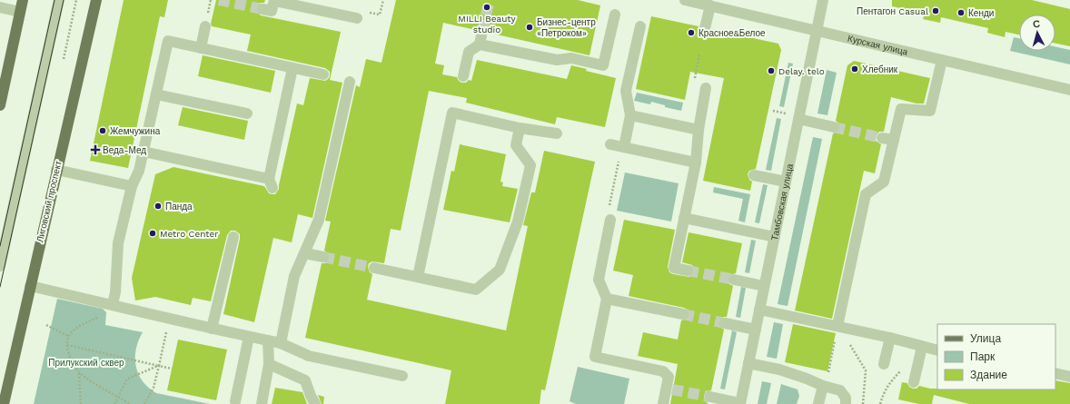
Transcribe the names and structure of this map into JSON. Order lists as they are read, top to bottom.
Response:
{
  "streets": {
    "main road": ["Лиговский проспект"],
    "street": ["Курская улица", "Тамбовская улица"]
  },
  "crossings": [
    ["Курская улица", "Тамбовская улица"]
  ],
  "parks": ["Прилукский сквер"],
  "places": {
    "other": [
      "MILLI Beauty studio",
      "Пентагон Casual",
      "Кенди",
      "Бизнес-центр «Петроком»",
      "Красное&Белое",
      "Хлебник",
      "Delay. telo",
      "Жемчужина",
      "Панда",
      "Metro Center"
    ],
    "health": ["Веда-Мед"]
  },
  "legend": ["Улица", "Парк", "Здание"],
  "north": "top"
}
